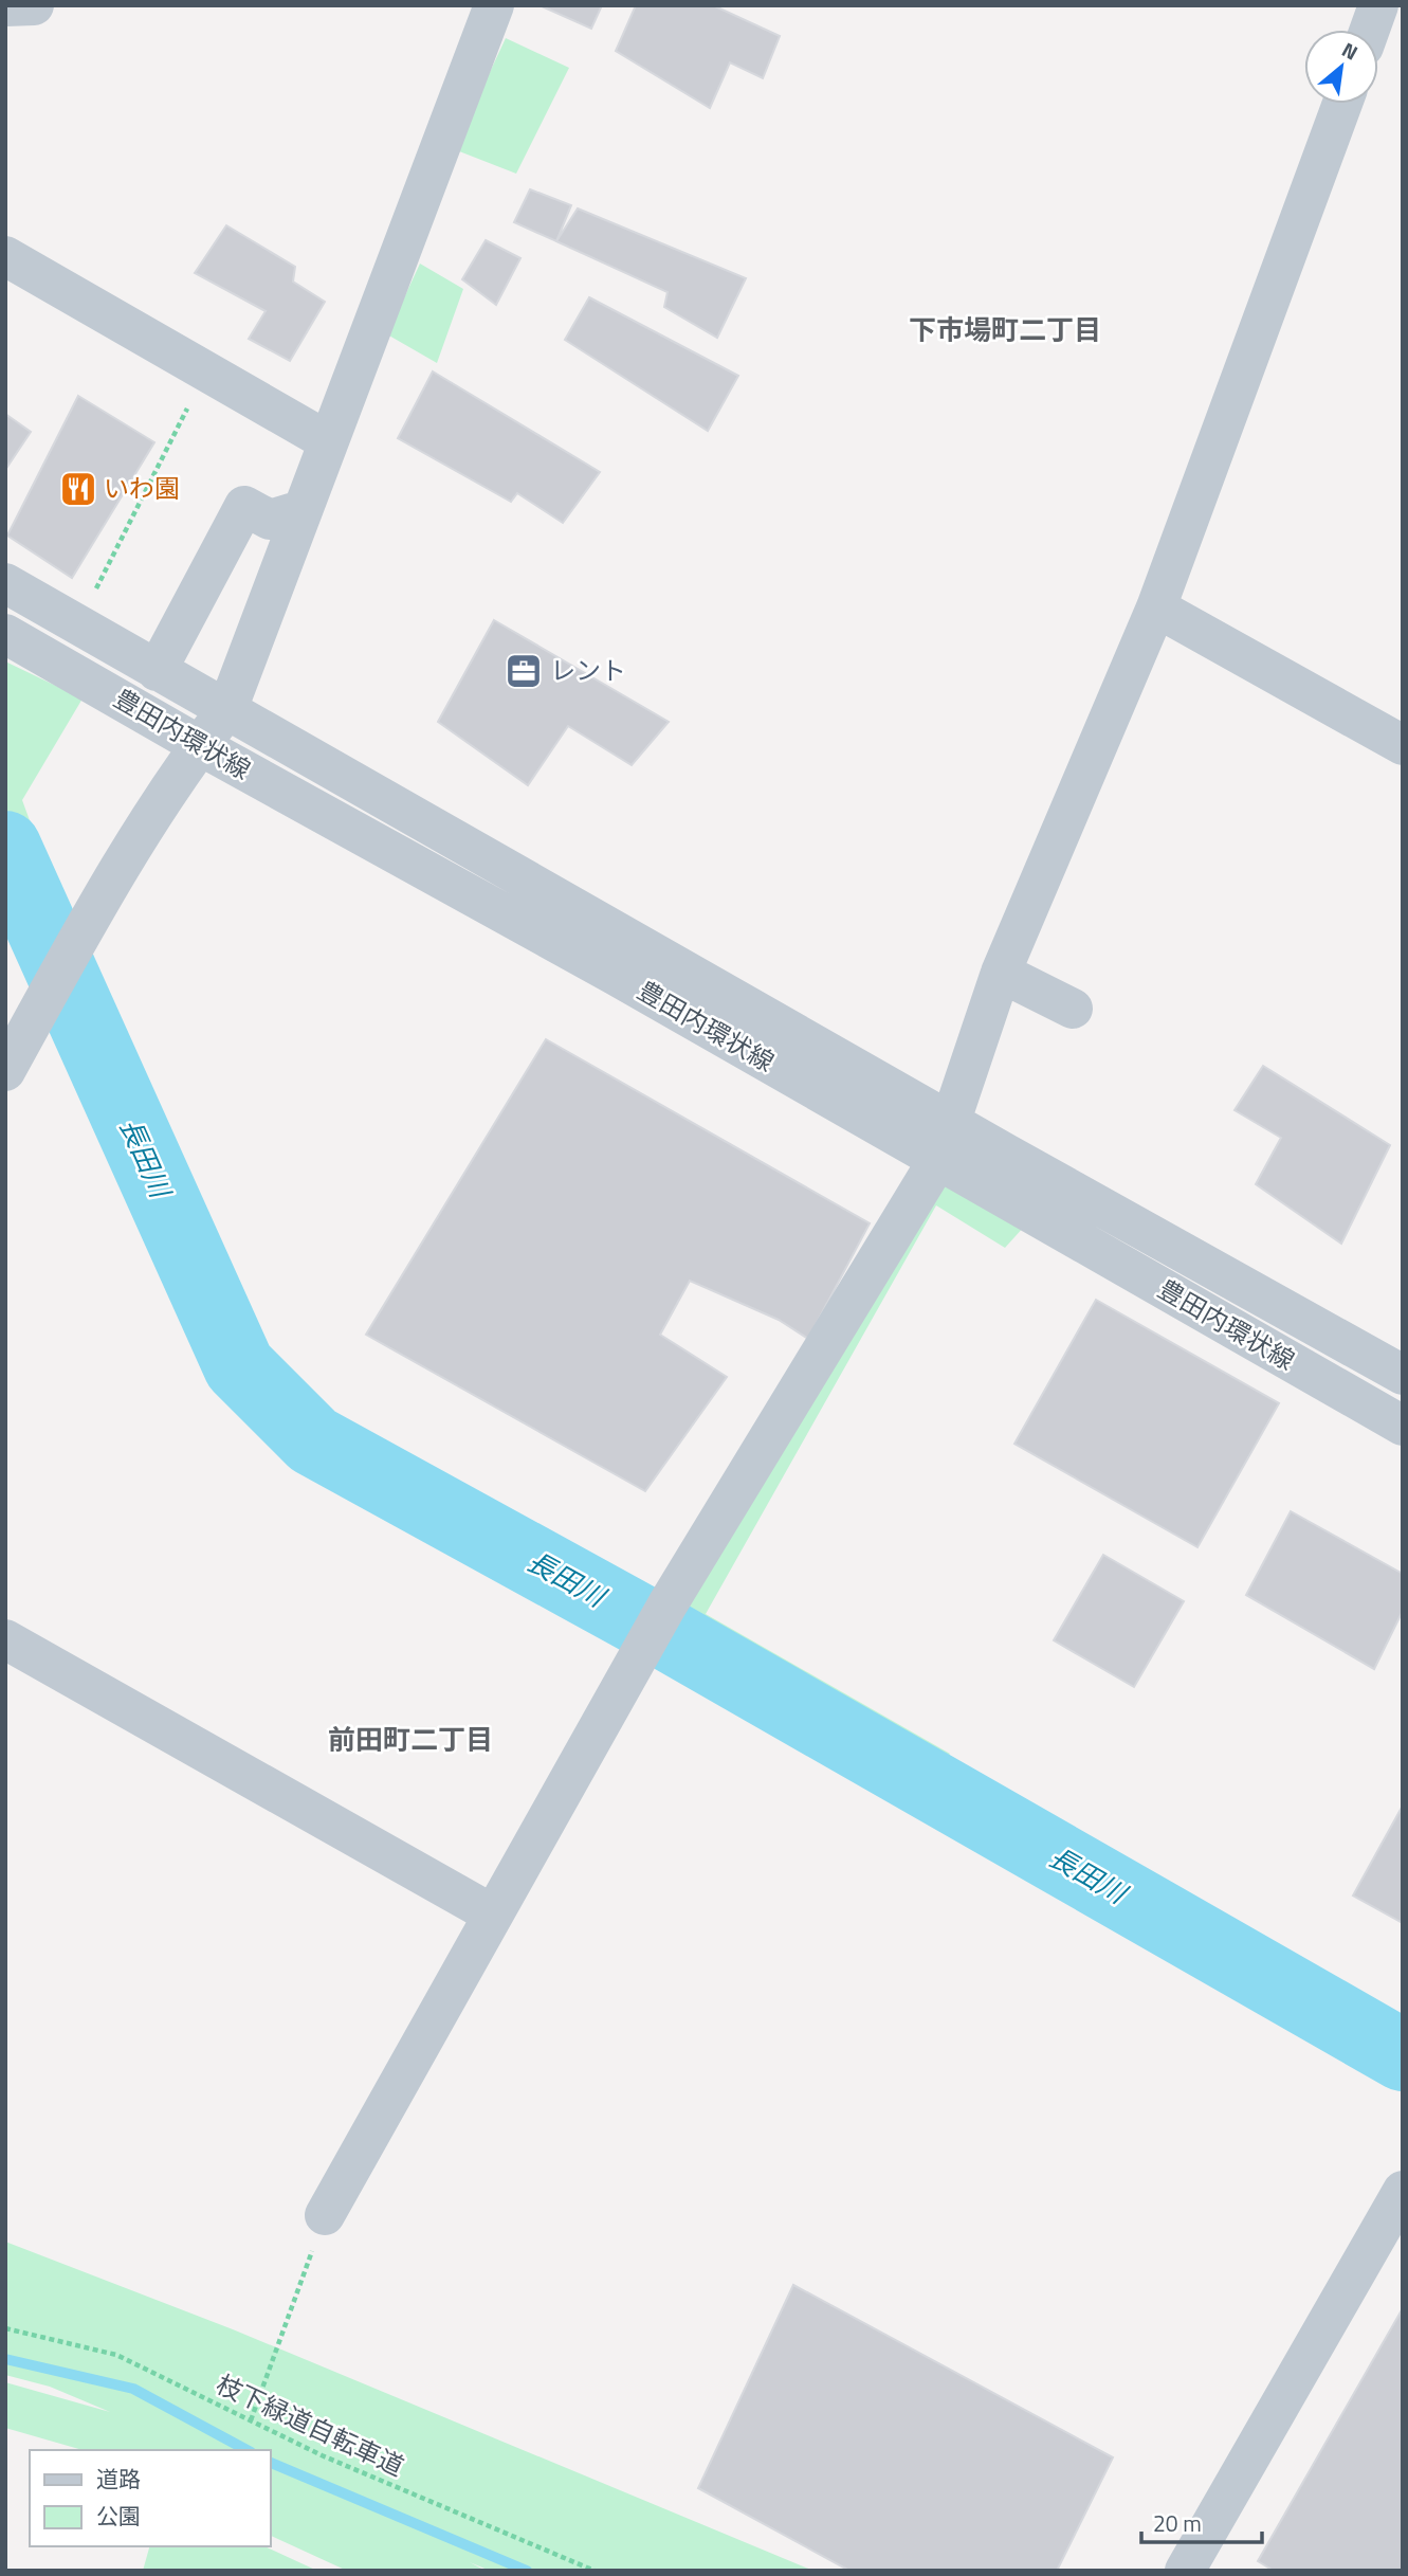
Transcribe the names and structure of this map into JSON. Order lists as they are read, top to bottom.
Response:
{
  "streets": {
    "street": ["豊田内環状線"],
    "path": ["枝下緑道自転車道"]
  },
  "districts": ["下市場町二丁目", "前田町二丁目"],
  "water": ["長田川"],
  "places": {
    "restaurant": ["いわ園"],
    "office": ["レント"]
  },
  "legend": ["道路", "公園"],
  "scale_bar": "20 m",
  "north": "top right"
}
